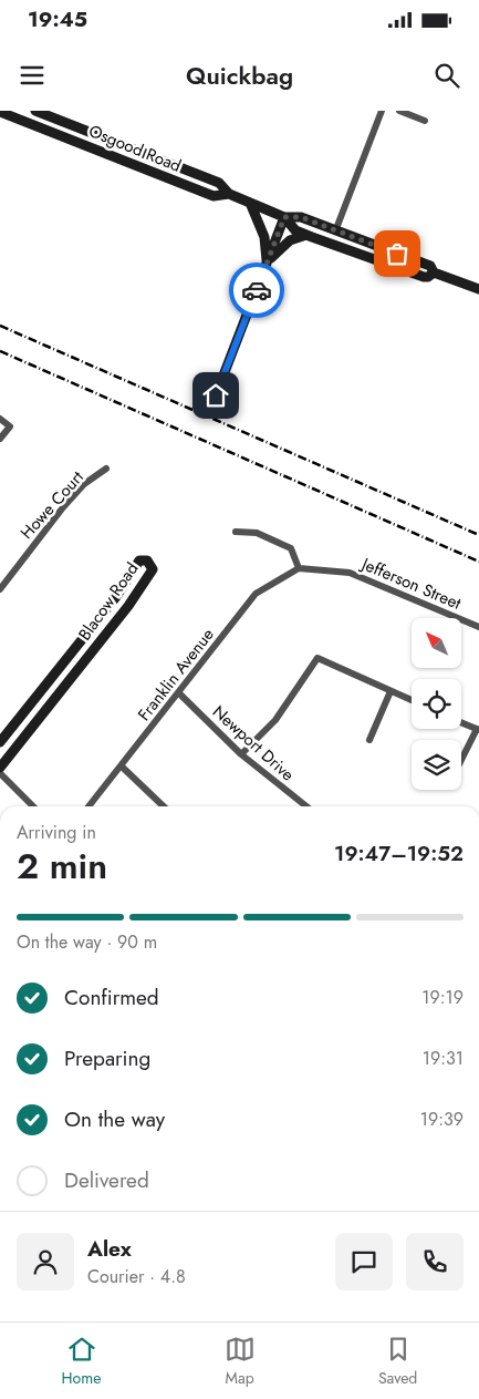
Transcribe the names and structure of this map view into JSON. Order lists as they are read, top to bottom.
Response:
{
  "streets": {
    "main road": ["Osgood Road", "Blacow Road"],
    "street": [
      "Howe Court",
      "Jefferson Street",
      "Franklin Avenue",
      "Newport Drive"
    ]
  },
  "crossings": [
    ["Jefferson Street", "Franklin Avenue"],
    ["Franklin Avenue", "Newport Drive"]
  ],
  "north": "top left",
  "page": {
    "status": "19:45",
    "header": "Quickbag",
    "heading": ["2 min", "Arriving in", "19:47–19:52"],
    "panel": ["Alex", "Courier · 4.8"],
    "bar": "On the way · 90 m",
    "list": [
      ["Confirmed", "19:19"],
      ["Preparing", "19:31"],
      ["On the way", "19:39"],
      "Delivered"
    ],
    "tabs": ["Home", "Map", "Saved"]
  }
}
